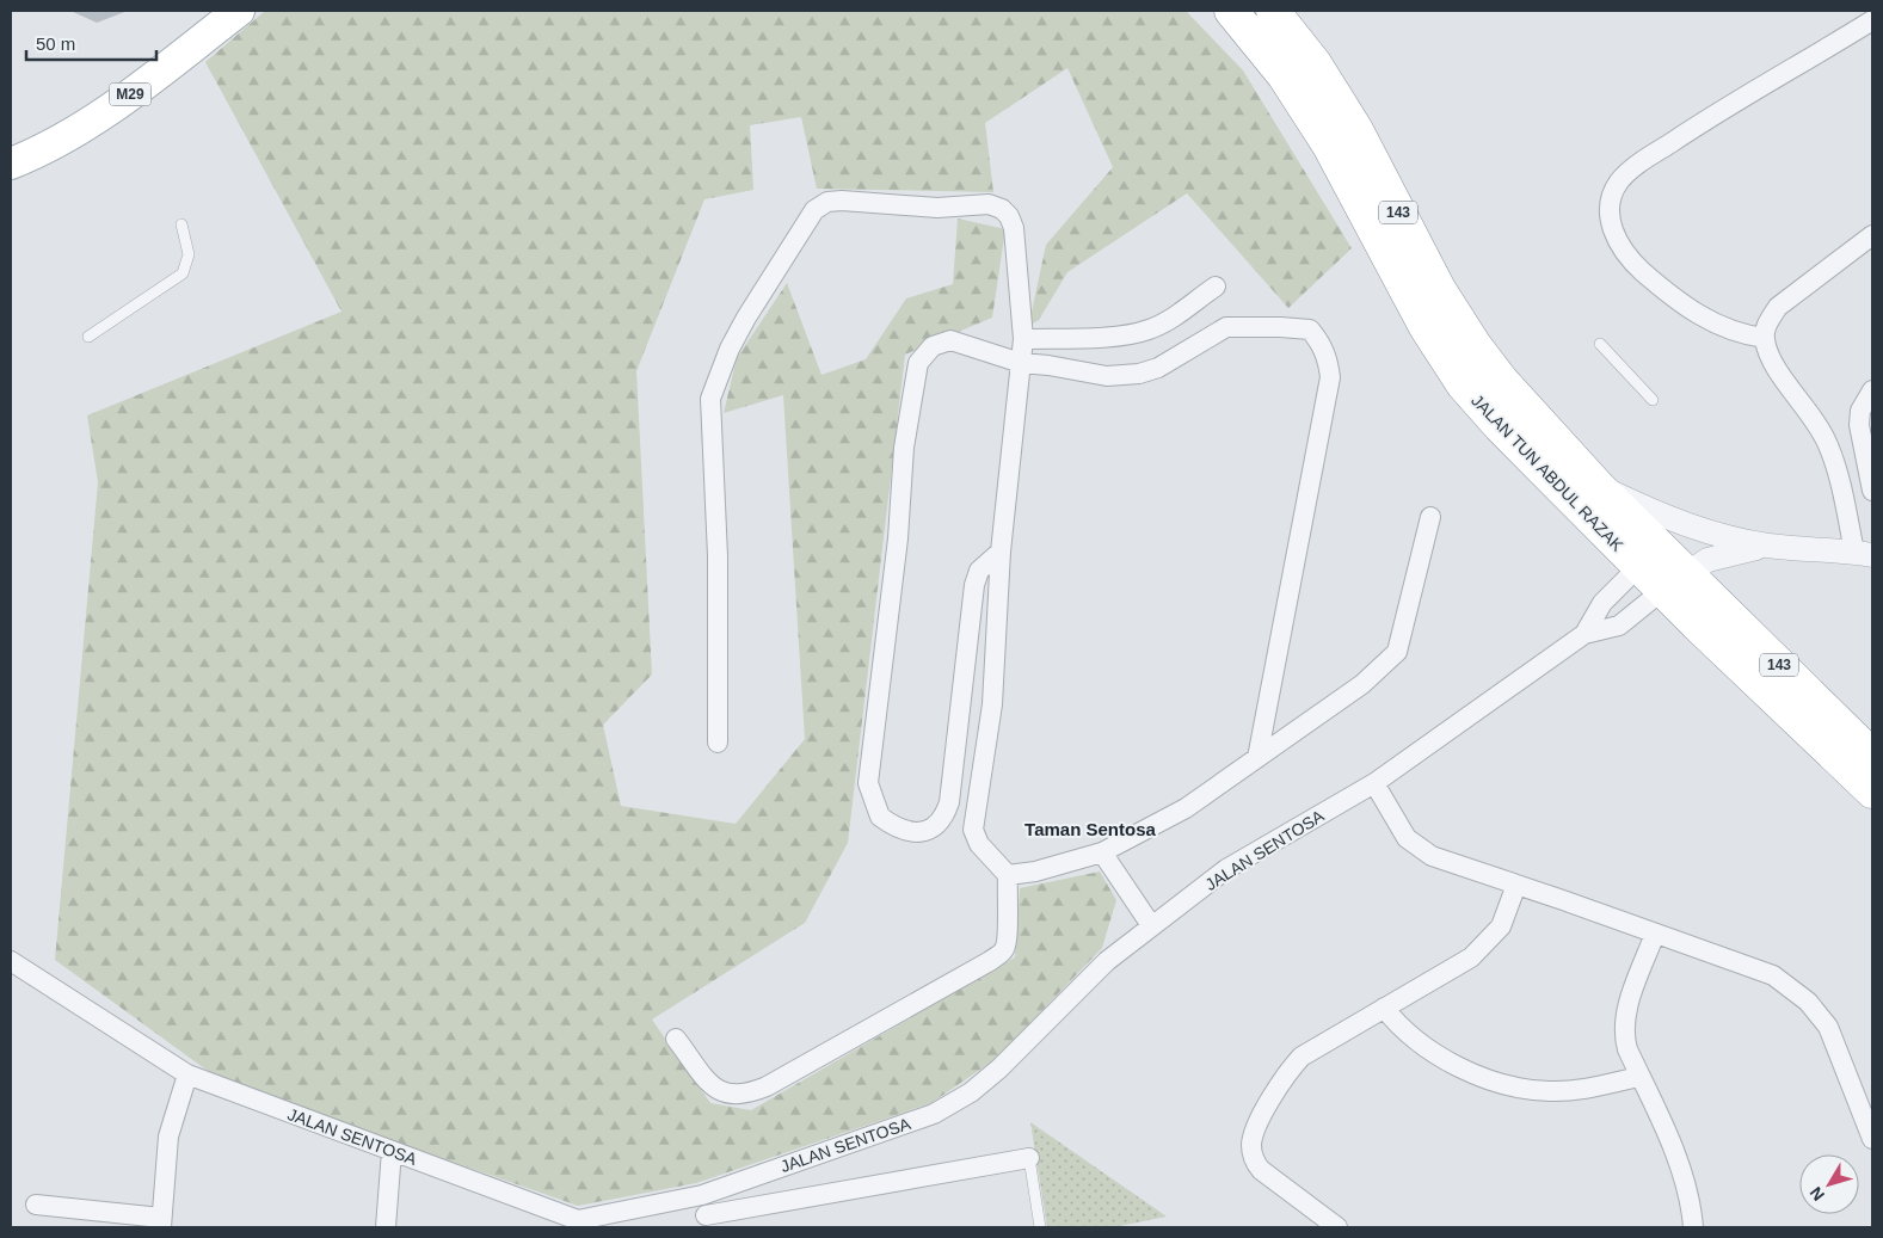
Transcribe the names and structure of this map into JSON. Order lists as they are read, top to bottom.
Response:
{
  "streets": {
    "highway": ["143", "JALAN TUN ABDUL RAZAK"],
    "main road": ["M29"],
    "street": ["JALAN SENTOSA"]
  },
  "crossings": [
    ["JALAN TUN ABDUL RAZAK", "JALAN SENTOSA"]
  ],
  "districts": ["Taman Sentosa"],
  "scale_bar": "50 m",
  "north": "bottom left"
}
